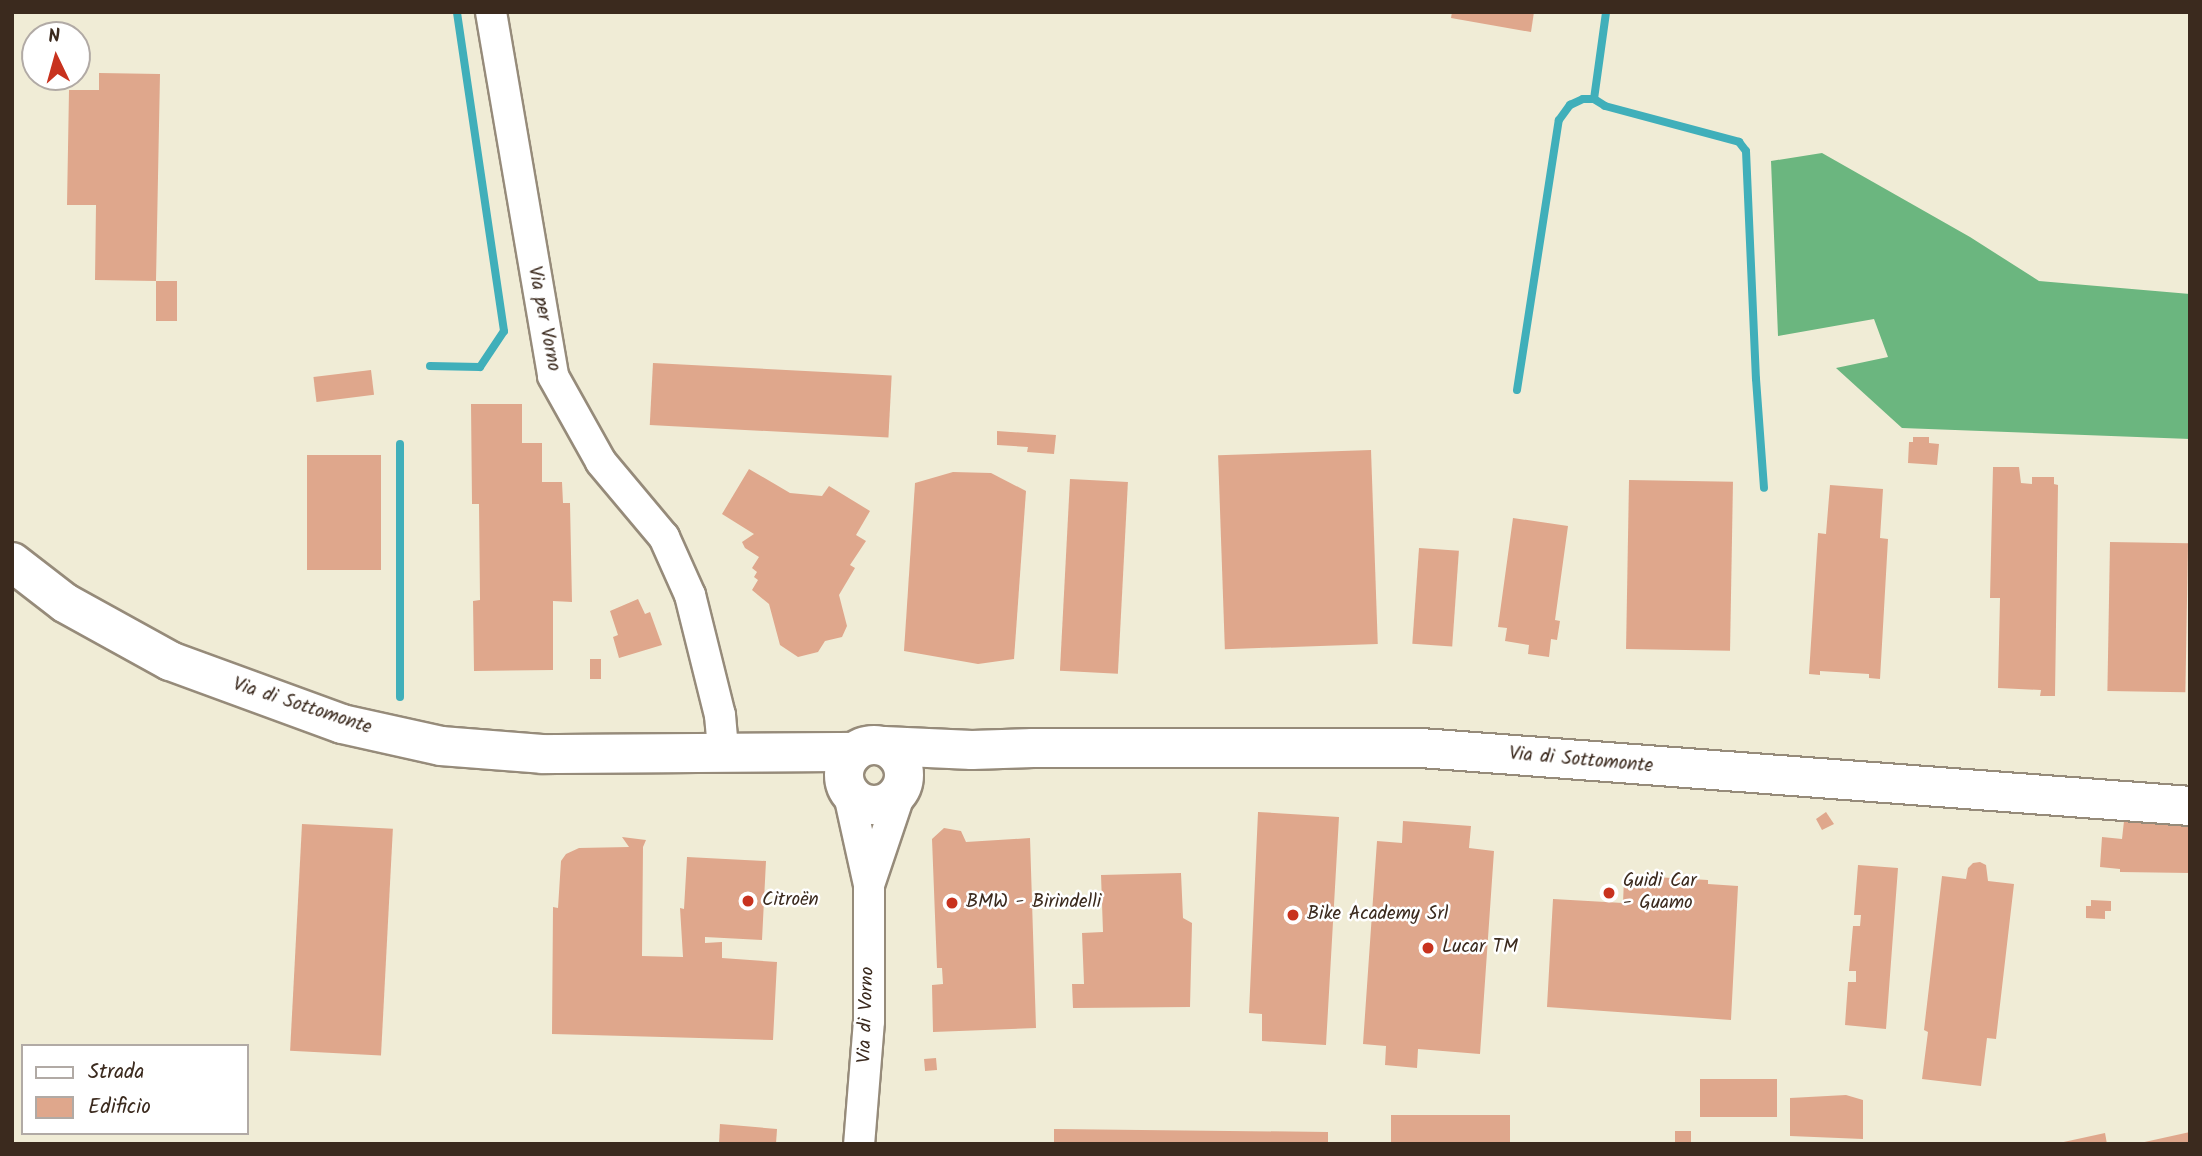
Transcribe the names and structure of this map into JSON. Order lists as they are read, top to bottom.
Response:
{
  "streets": {
    "main road": ["Via di Sottomonte"],
    "street": ["Via per Vorno", "Via di Vorno"]
  },
  "crossings": [
    ["Via per Vorno", "Via di Sottomonte"],
    ["Via di Sottomonte", "Via di Vorno"]
  ],
  "places": [
    "Guidi Car - Guamo",
    "Citroën",
    "BMW - Birindelli",
    "Bike Academy Srl",
    "Lucar TM"
  ],
  "legend": ["Strada", "Edificio"],
  "north": "top"
}
